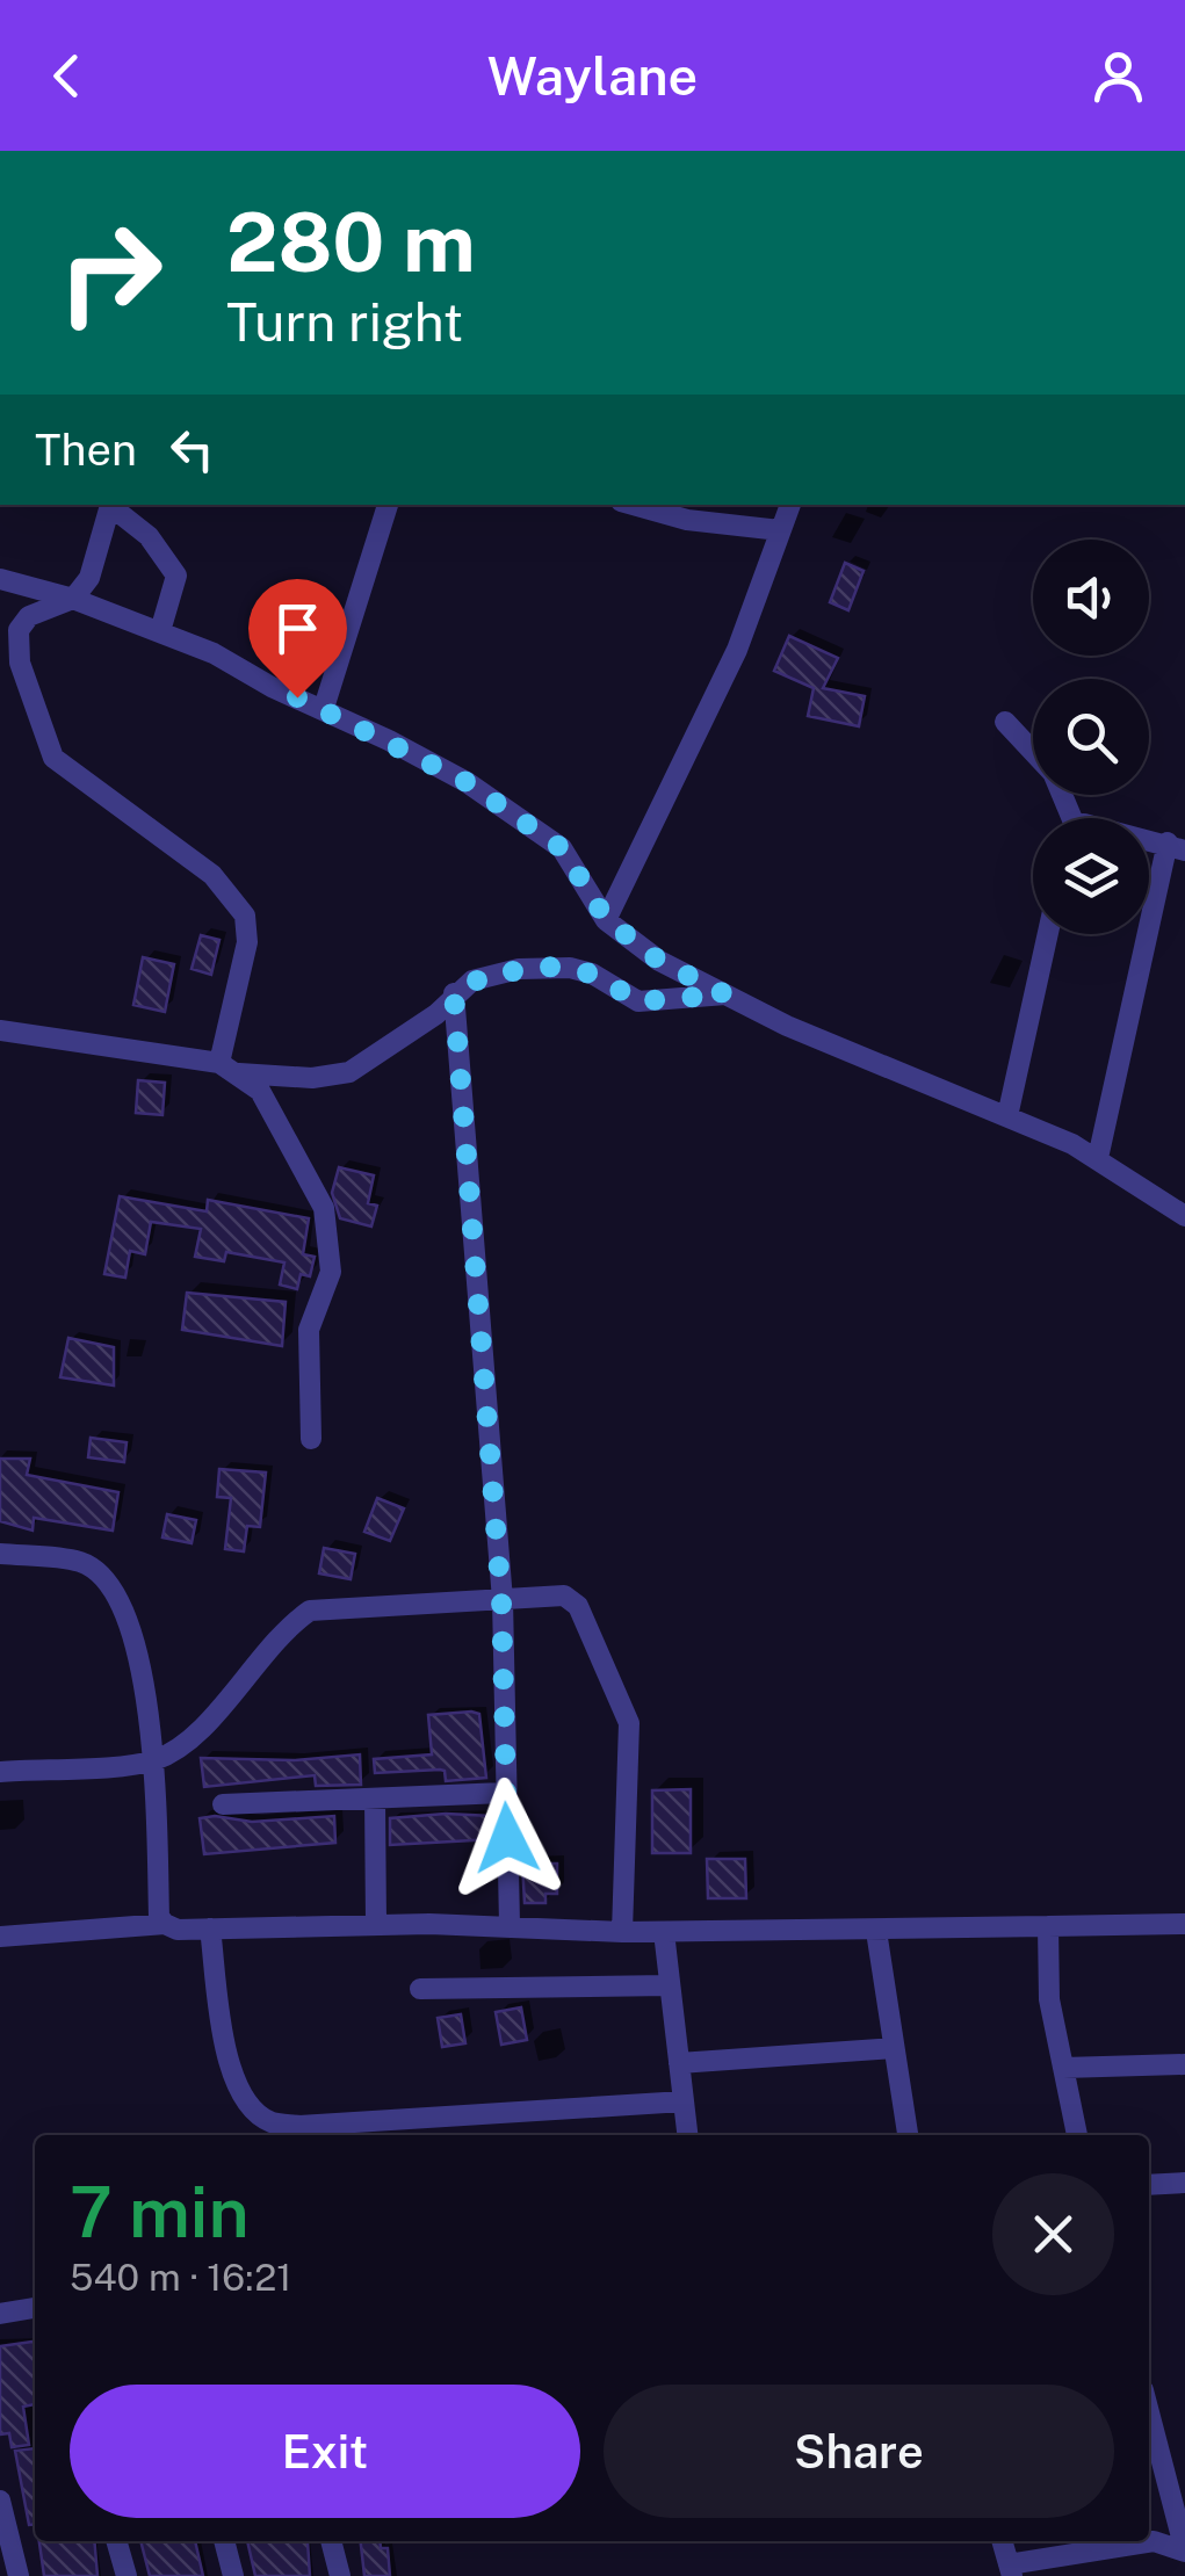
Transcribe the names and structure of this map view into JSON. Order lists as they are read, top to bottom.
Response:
{
  "page": {
    "header": "Waylane",
    "turn": ["280 m", "Turn right"],
    "then": "Then",
    "heading": ["7 min", "540 m · 16:21"],
    "buttons": ["Exit", "Share"]
  }
}
